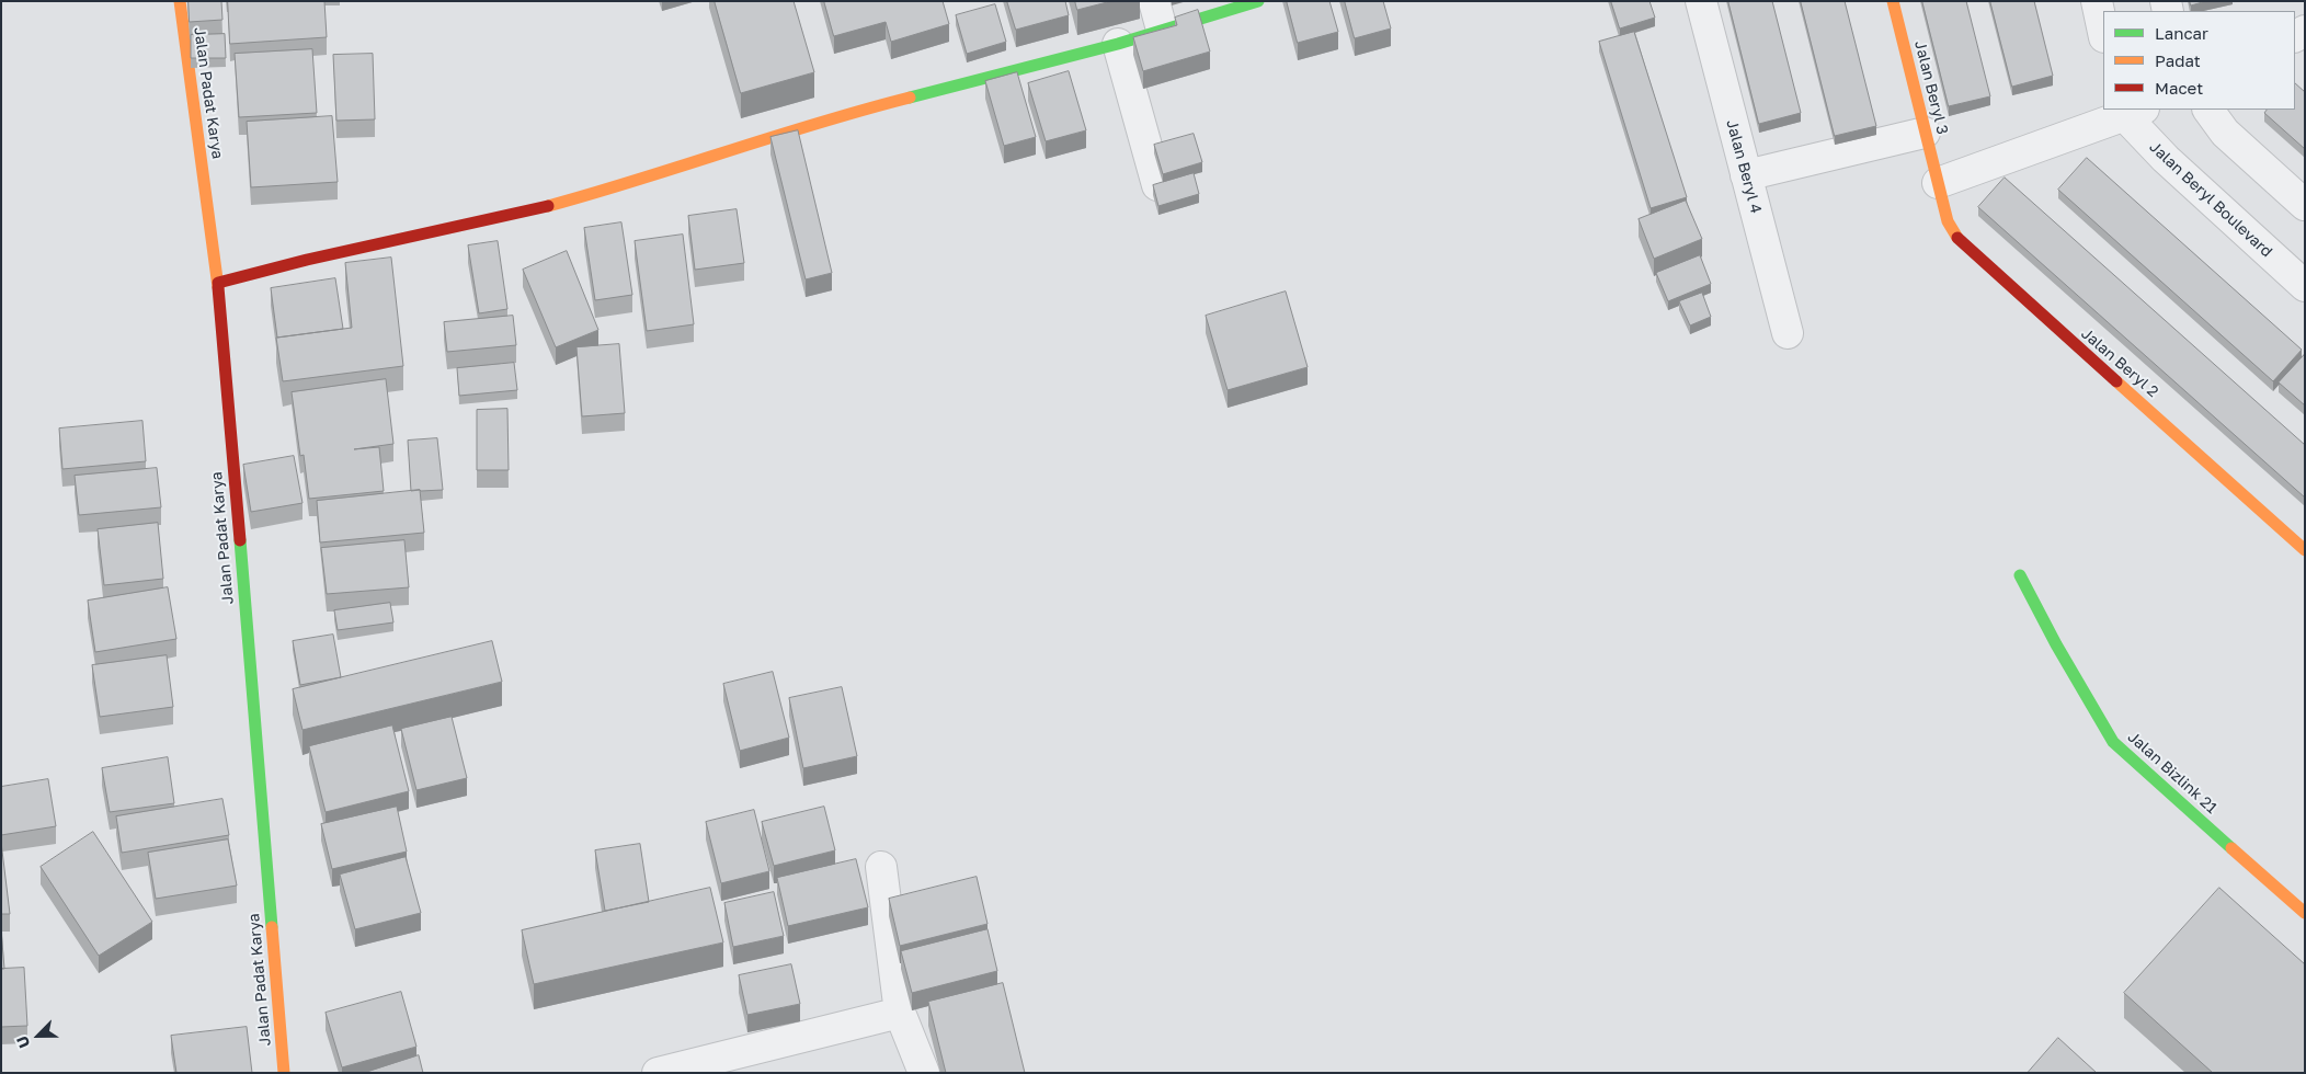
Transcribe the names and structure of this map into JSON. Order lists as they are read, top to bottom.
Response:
{
  "streets": {
    "street": [
      "Jalan Beryl 3",
      "Jalan Padat Karya",
      "Jalan Beryl 4",
      "Jalan Beryl Boulevard",
      "Jalan Beryl 2",
      "Jalan Bizlink 21"
    ]
  },
  "crossings": [
    ["Jalan Beryl 3", "Jalan Beryl 2"]
  ],
  "legend": ["Lancar", "Padat", "Macet"],
  "north": "bottom left"
}
